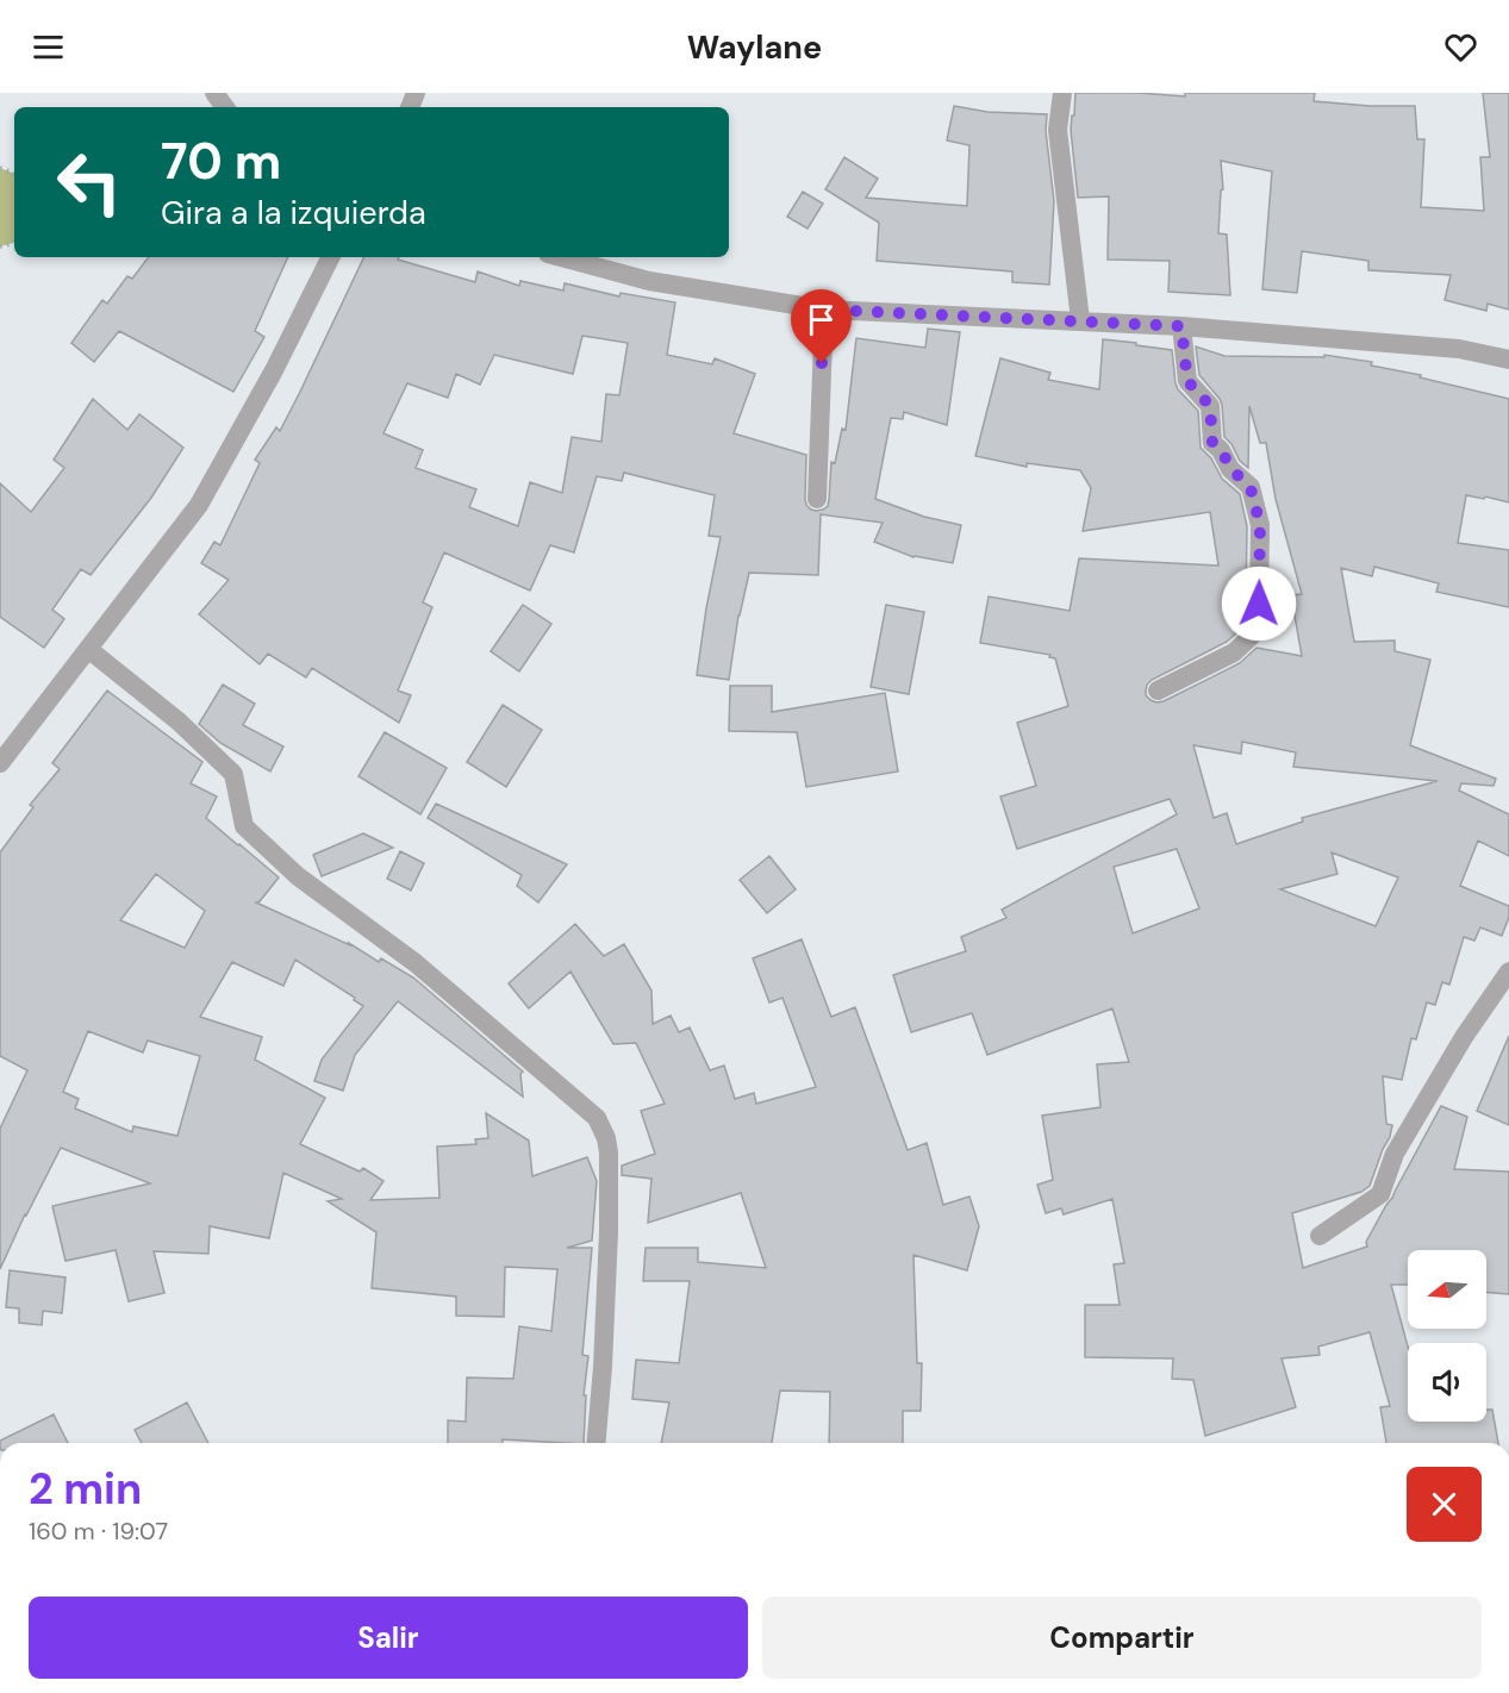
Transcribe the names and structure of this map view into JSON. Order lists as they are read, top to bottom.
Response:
{
  "north": "left",
  "page": {
    "header": "Waylane",
    "turn": ["70 m", "Gira a la izquierda"],
    "heading": ["2 min", "160 m · 19:07"],
    "buttons": ["Salir", "Compartir"]
  }
}
